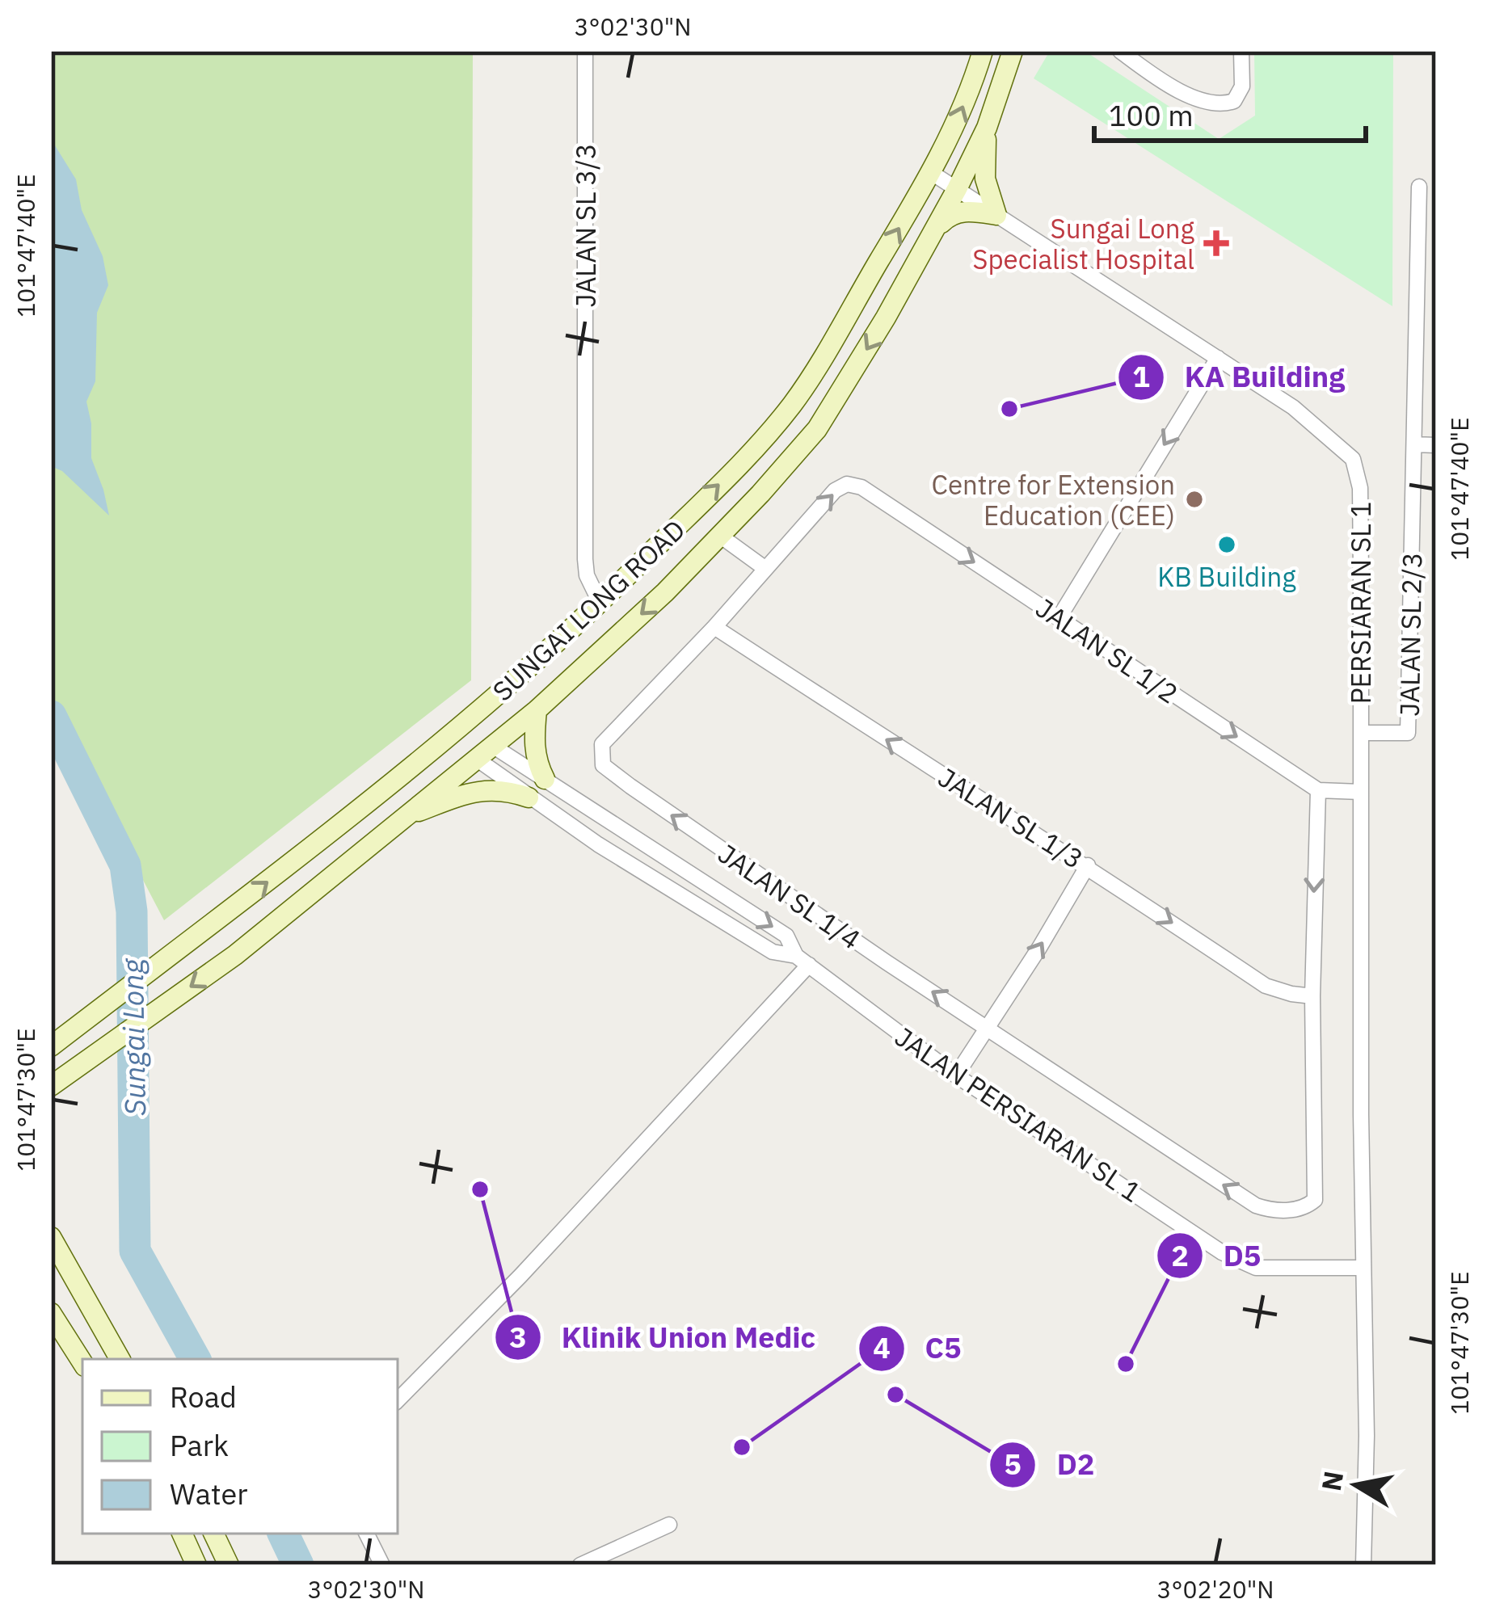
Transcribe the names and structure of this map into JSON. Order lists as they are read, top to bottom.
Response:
{
  "streets": {
    "street": [
      "JALAN SL 3/3",
      "PERSIARAN SL 1",
      "SUNGAI LONG ROAD",
      "JALAN SL 2/3",
      "JALAN SL 1/2",
      "JALAN SL 1/3",
      "JALAN SL 1/4",
      "JALAN PERSIARAN SL 1"
    ]
  },
  "crossings": [
    ["JALAN SL 3/3", "SUNGAI LONG ROAD"],
    ["PERSIARAN SL 1", "SUNGAI LONG ROAD"],
    ["PERSIARAN SL 1", "JALAN SL 2/3"],
    ["PERSIARAN SL 1", "JALAN PERSIARAN SL 1"],
    ["JALAN SL 1/2", "JALAN SL 1/4"],
    ["JALAN SL 1/3", "JALAN SL 1/4"]
  ],
  "one_way": ["JALAN SL 1/2"],
  "water": ["Sungai Long"],
  "places": {
    "health": ["Sungai Long Specialist Hospital"],
    "other": [
      "KA Building",
      "Centre for Extension Education (CEE)",
      "KB Building",
      "Klinik Union Medic",
      "D5",
      "D2",
      "C5"
    ]
  },
  "legend": ["Road", "Park", "Water"],
  "scale_bar": "100 m",
  "north": "left",
  "coordinates": [
    "3°02'30\"N",
    "101°47'40\"E",
    "101°47'30\"E",
    "3°02'20\"N"
  ]
}
